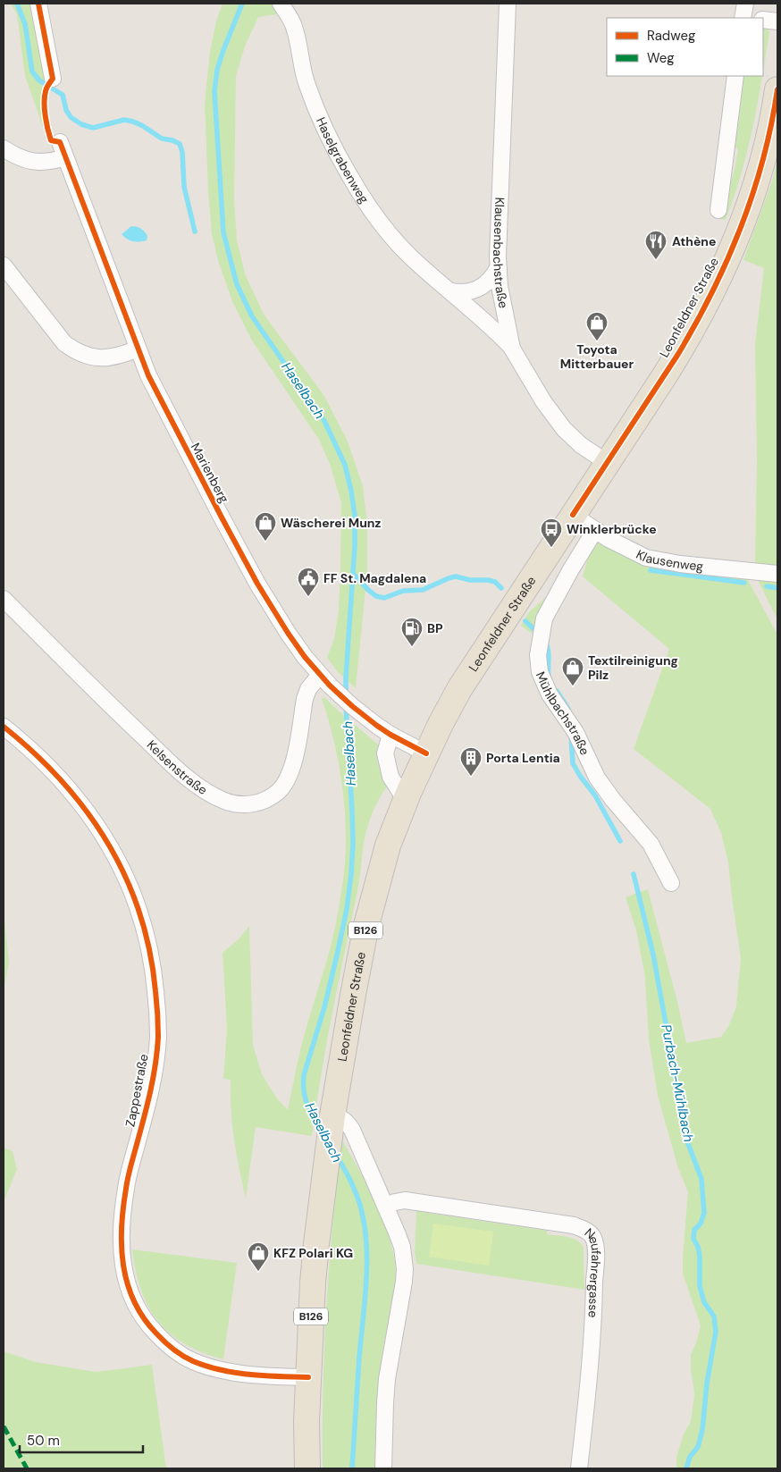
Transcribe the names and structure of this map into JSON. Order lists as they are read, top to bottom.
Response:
{
  "streets": {
    "main road": ["Leonfeldner Straße", "B126"],
    "street": [
      "Haselgrabenweg",
      "Klausenbachstraße",
      "Marienberg",
      "Klausenweg",
      "Mühlbachstraße",
      "Kelsenstraße",
      "Zappestraße",
      "Neufahrergasse"
    ]
  },
  "crossings": [
    ["Haselgrabenweg", "Klausenbachstraße"],
    ["Klausenbachstraße", "Leonfeldner Straße"],
    ["Leonfeldner Straße", "Marienberg"],
    ["Leonfeldner Straße", "Klausenweg"],
    ["Leonfeldner Straße", "Zappestraße"],
    ["Marienberg", "Kelsenstraße"],
    ["Klausenweg", "Mühlbachstraße"]
  ],
  "water": ["Haselbach", "Purbach-Mühlbach"],
  "places": {
    "restaurant": ["Athène"],
    "shop": [
      "Toyota Mitterbauer",
      "Wäscherei Munz",
      "Textilreinigung Pilz",
      "KFZ Polari KG"
    ],
    "bus stop": ["Winklerbrücke"],
    "public building": ["FF St. Magdalena"],
    "fuel station": ["BP"],
    "building": ["Porta Lentia"]
  },
  "legend": ["Radweg", "Weg"],
  "scale_bar": "50 m"
}
